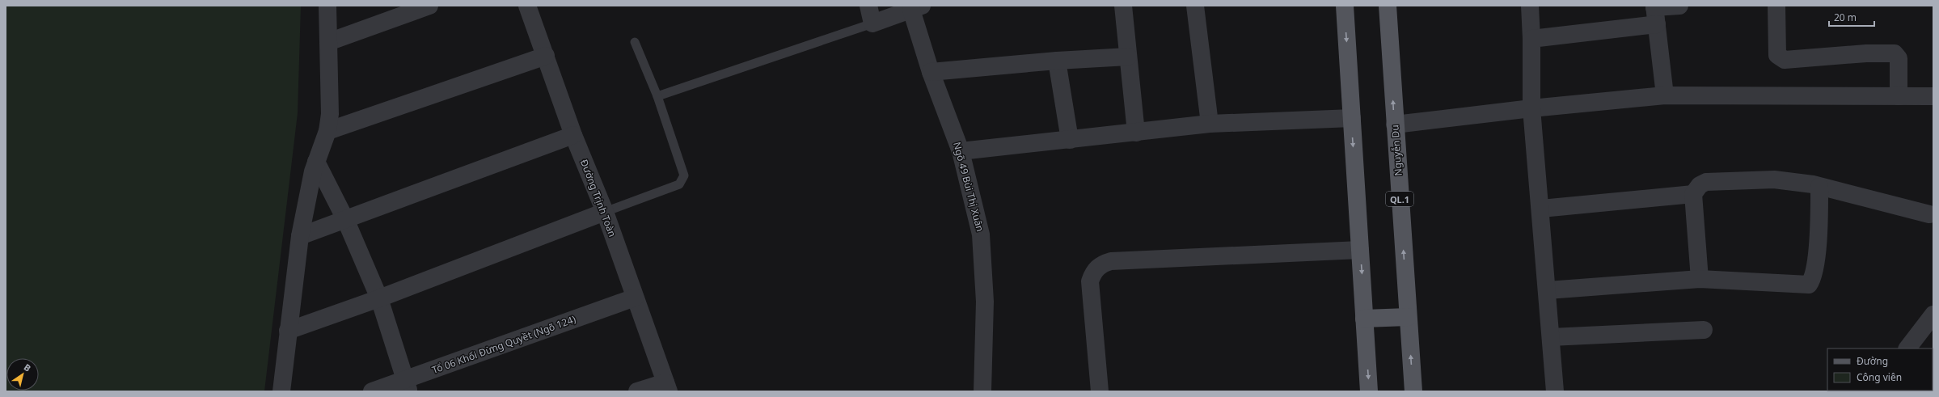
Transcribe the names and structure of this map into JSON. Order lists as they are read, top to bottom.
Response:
{
  "streets": {
    "main road": ["Nguyễn Du", "QL.1"],
    "street": ["Ngõ 49 Bùi Thị Xuân", "Đường Trịnh Toàn", "Tổ 06 Khối Đừng Quyềt (Ngõ 124)"]
  },
  "crossings": [
    ["Đường Trịnh Toàn", "Tổ 06 Khối Đừng Quyềt (Ngõ 124)"]
  ],
  "legend": ["Đường", "Công viên"],
  "scale_bar": "20 m",
  "north": "top right"
}
